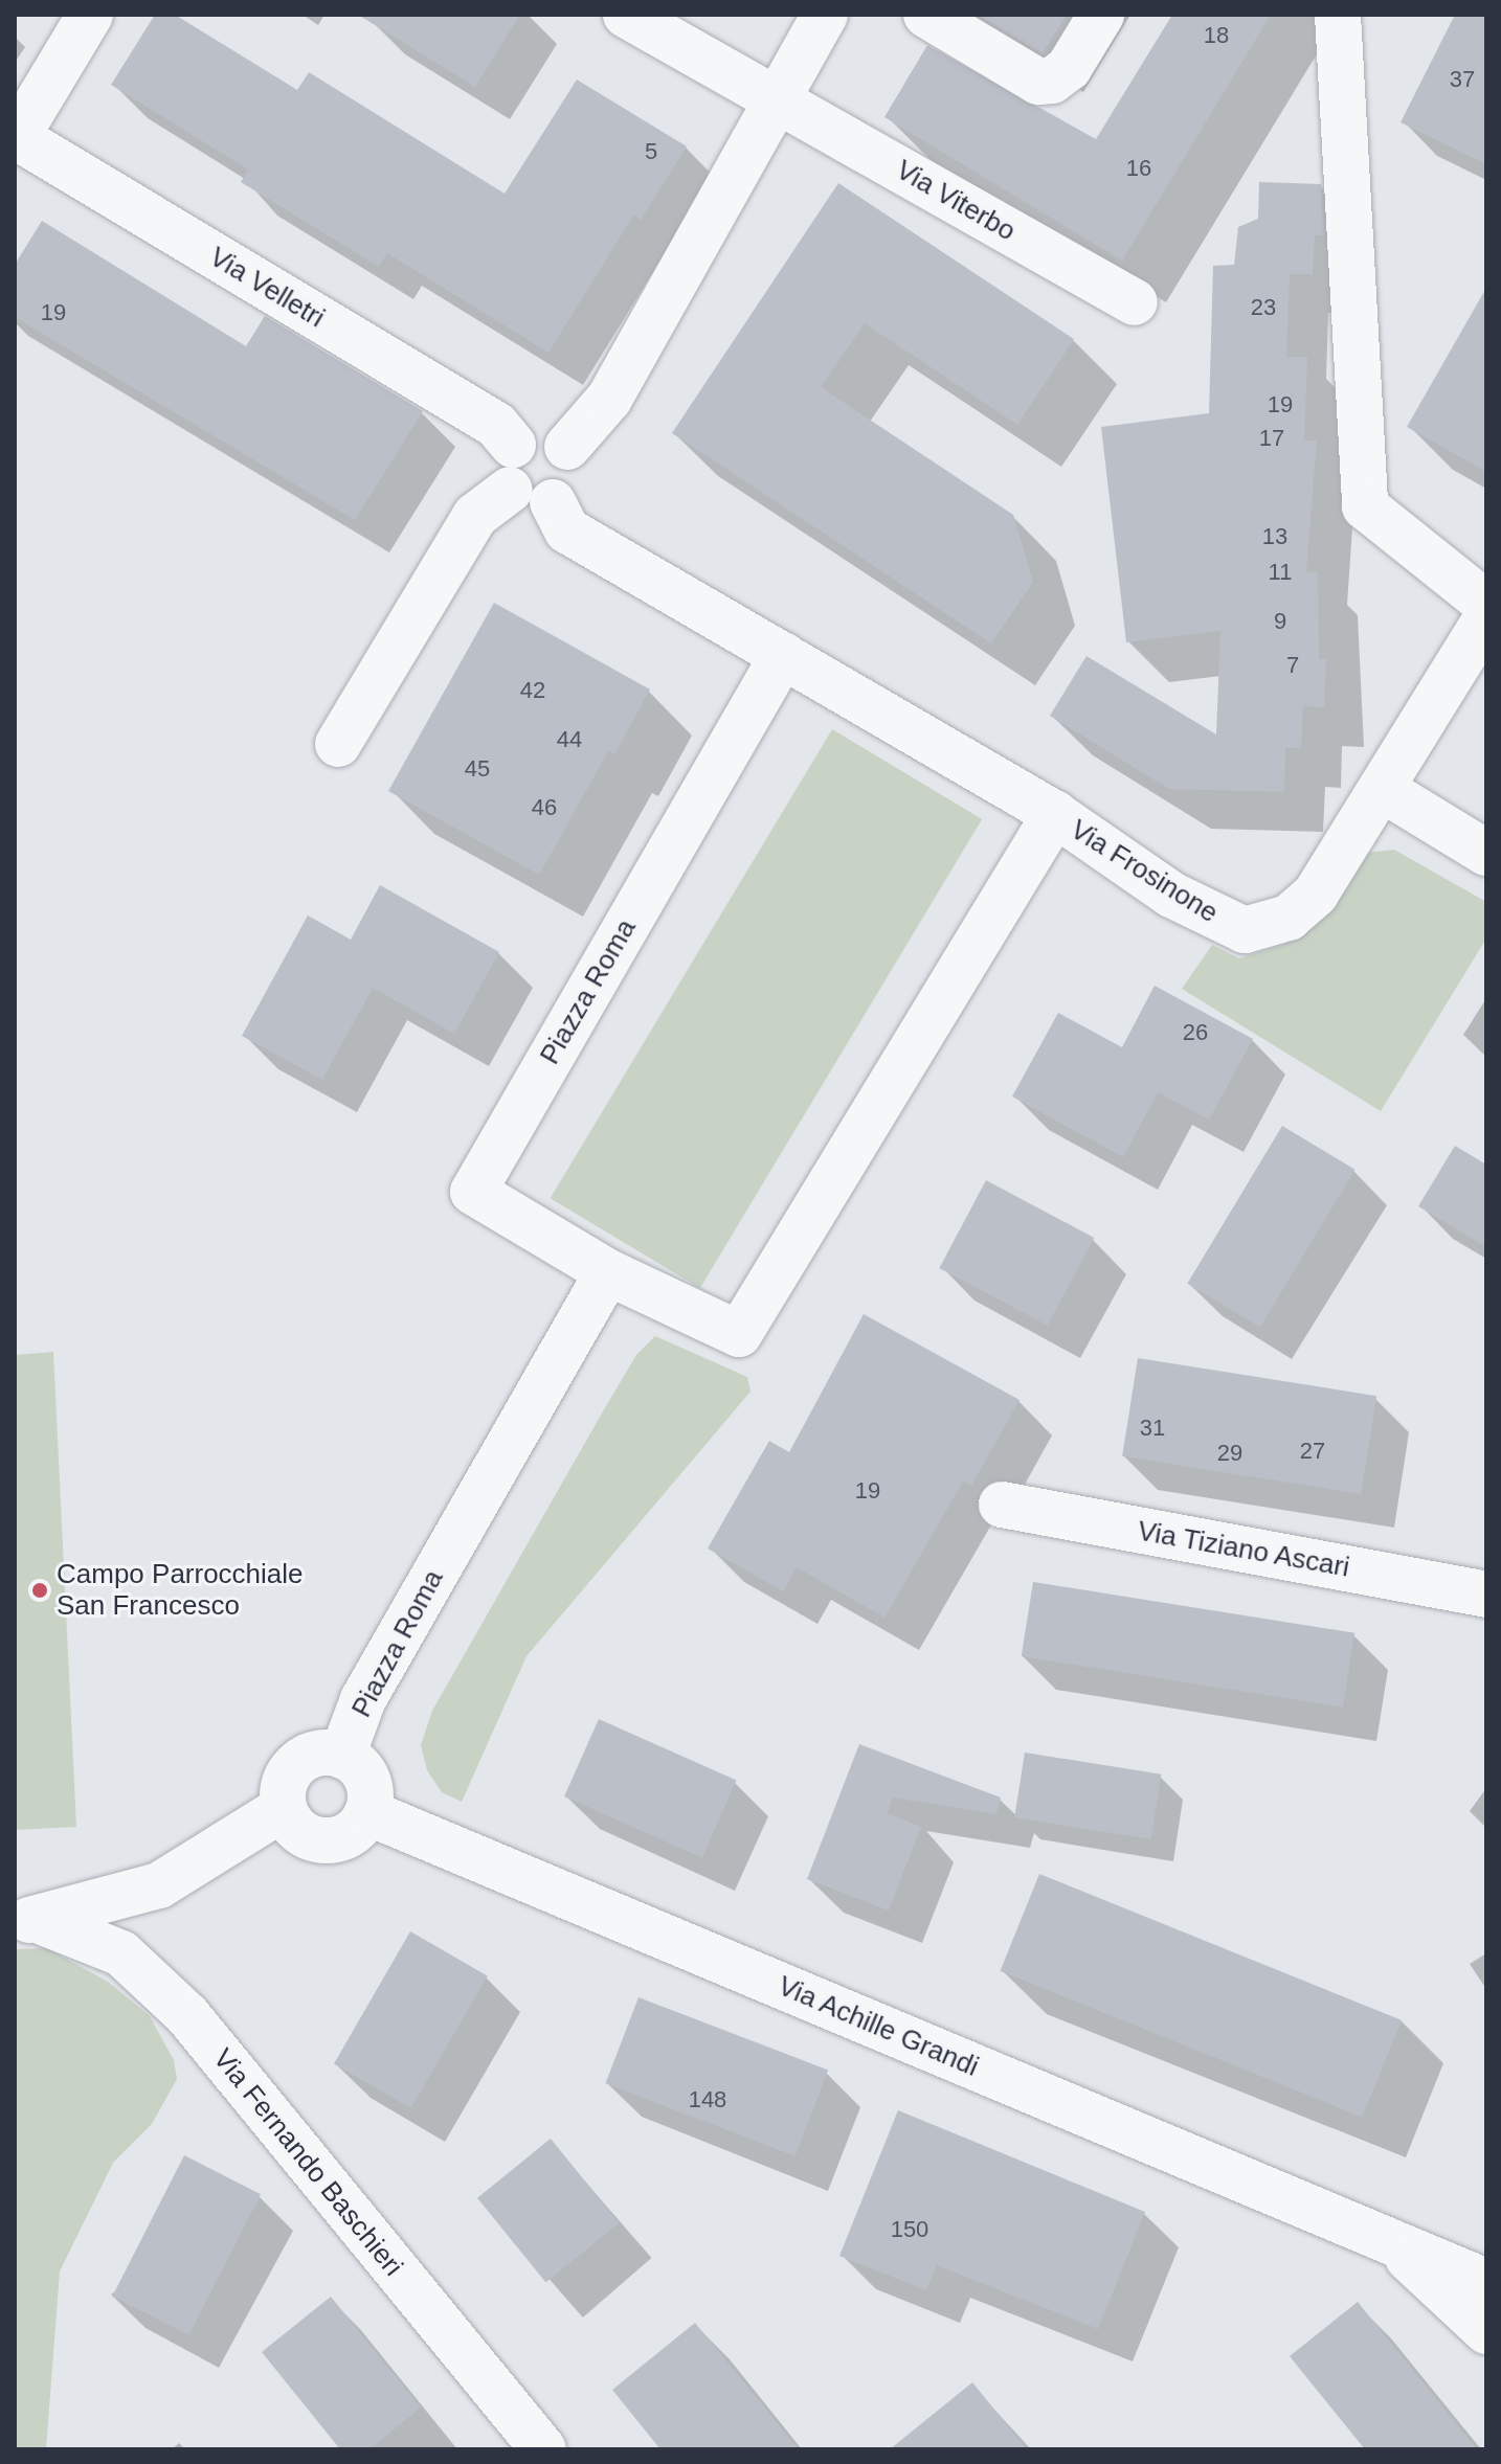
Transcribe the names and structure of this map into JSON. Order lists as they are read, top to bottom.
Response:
{
  "streets": {
    "street": [
      "Via Viterbo",
      "Via Velletri",
      "Via Frosinone",
      "Piazza Roma",
      "Via Tiziano Ascari",
      "Via Achille Grandi",
      "Via Fernando Baschieri"
    ]
  },
  "crossings": [
    ["Via Frosinone", "Piazza Roma"],
    ["Piazza Roma", "Via Achille Grandi"]
  ],
  "places": ["Campo Parrocchiale San Francesco"],
  "house_numbers": [
    "18",
    "37",
    "5",
    "16",
    "23",
    "19",
    "19",
    "17",
    "13",
    "11",
    "9",
    "7",
    "42",
    "44",
    "45",
    "46",
    "26",
    "31",
    "27",
    "29",
    "19",
    "148",
    "150"
  ]
}
